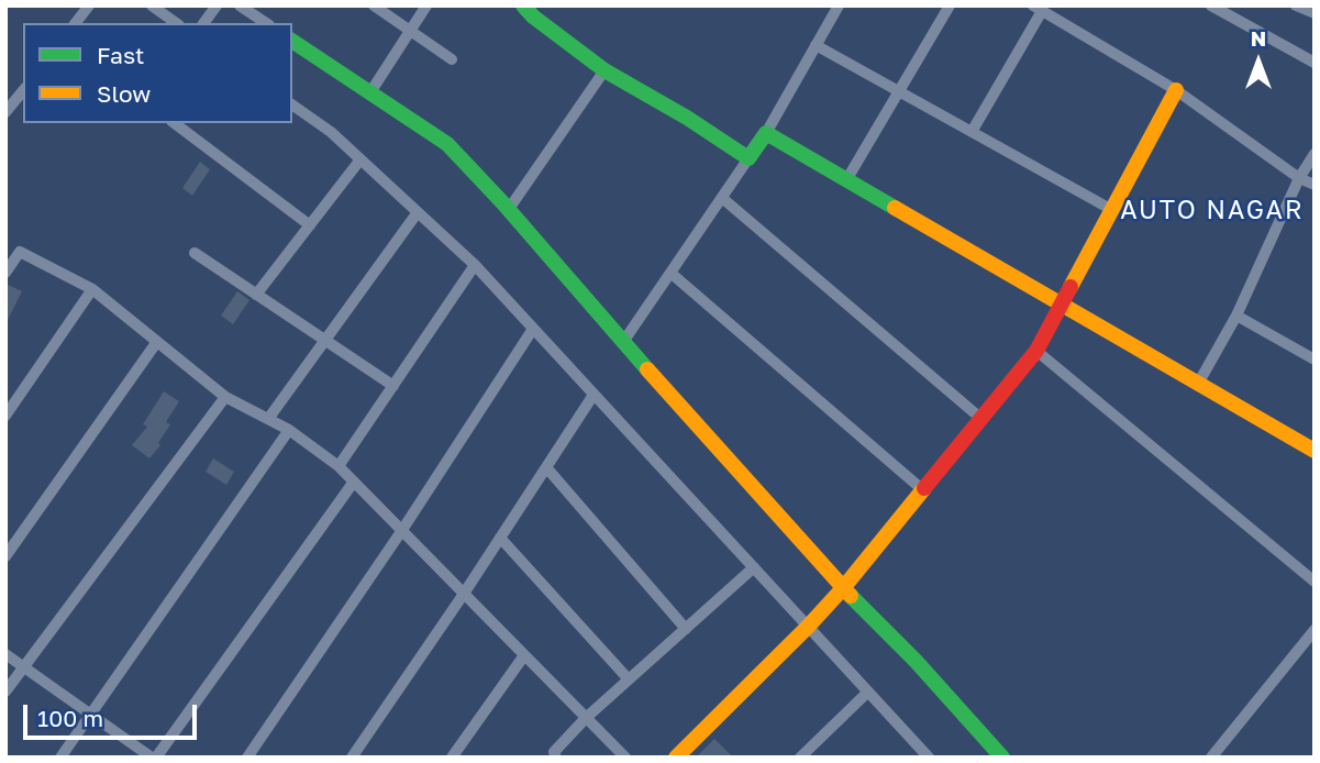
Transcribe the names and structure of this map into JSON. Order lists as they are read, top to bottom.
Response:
{
  "districts": ["AUTO NAGAR"],
  "legend": ["Fast", "Slow"],
  "scale_bar": "100 m",
  "north": "top"
}
